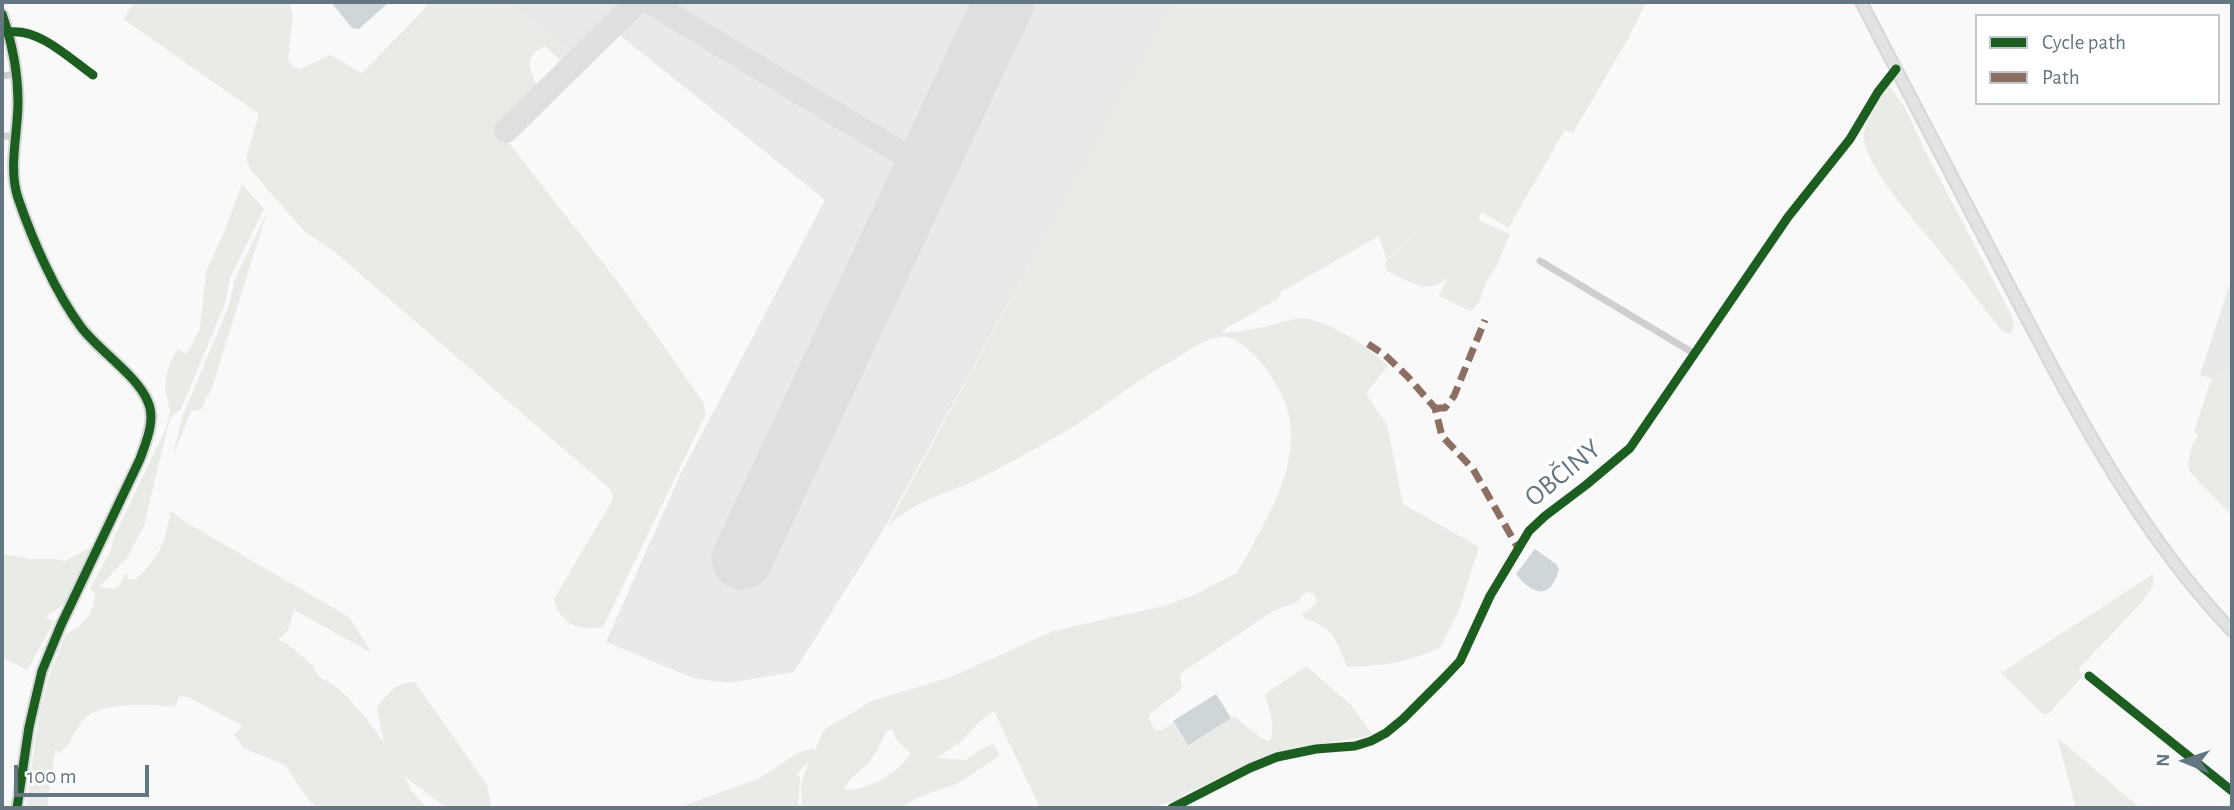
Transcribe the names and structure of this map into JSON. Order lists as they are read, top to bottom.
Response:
{
  "streets": {
    "street": ["OBČINY"]
  },
  "legend": ["Cycle path", "Path"],
  "scale_bar": "100 m",
  "north": "left"
}
